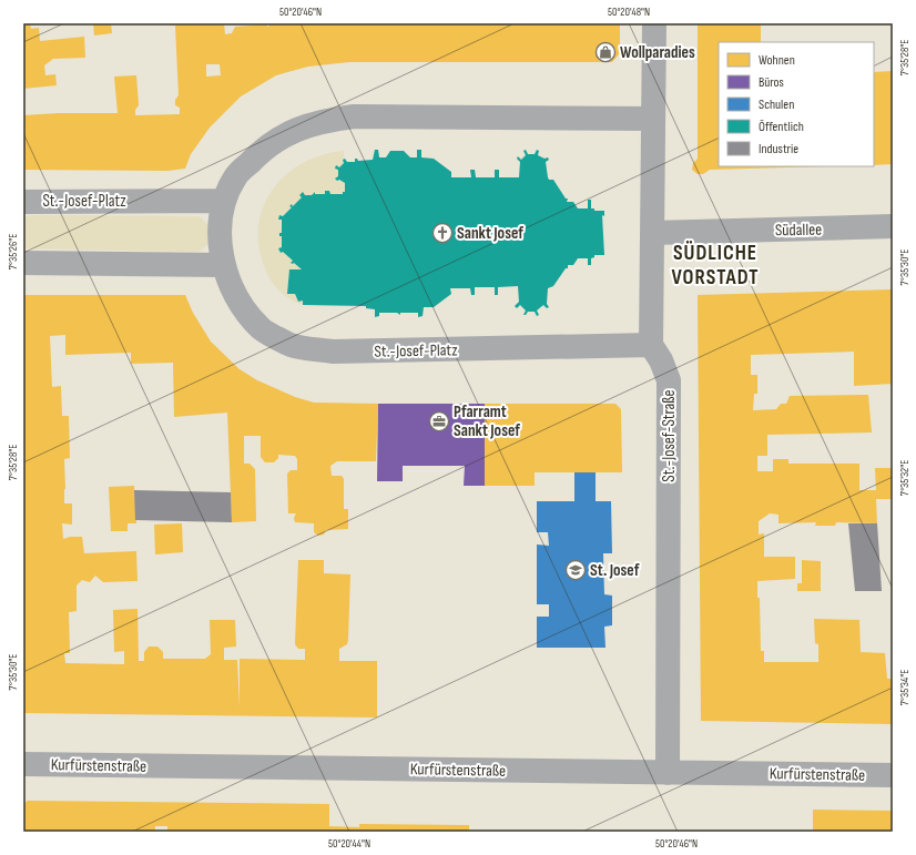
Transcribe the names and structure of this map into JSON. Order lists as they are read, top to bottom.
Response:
{
  "streets": {
    "street": [
      "St.-Josef-Platz",
      "Südallee",
      "St.-Josef-Straße",
      "Kurfürstenstraße"
    ]
  },
  "crossings": [
    ["St.-Josef-Platz", "St.-Josef-Straße"],
    ["St.-Josef-Straße", "Kurfürstenstraße"]
  ],
  "districts": ["SÜDLICHE VORSTADT"],
  "places": {
    "shop": ["Wollparadies"],
    "church": ["Sankt Josef"],
    "office": ["Pfarramt Sankt Josef"],
    "school or university": ["St. Josef"]
  },
  "legend": [
    "Wohnen",
    "Büros",
    "Schulen",
    "Öffentlich",
    "Industrie"
  ],
  "coordinates": [
    "50°20'46\"N",
    "50°20'48\"N",
    "7°35'28\"E",
    "7°35'26\"E",
    "7°35'30\"E",
    "7°35'32\"E",
    "7°35'34\"E",
    "50°20'44\"N"
  ]
}
